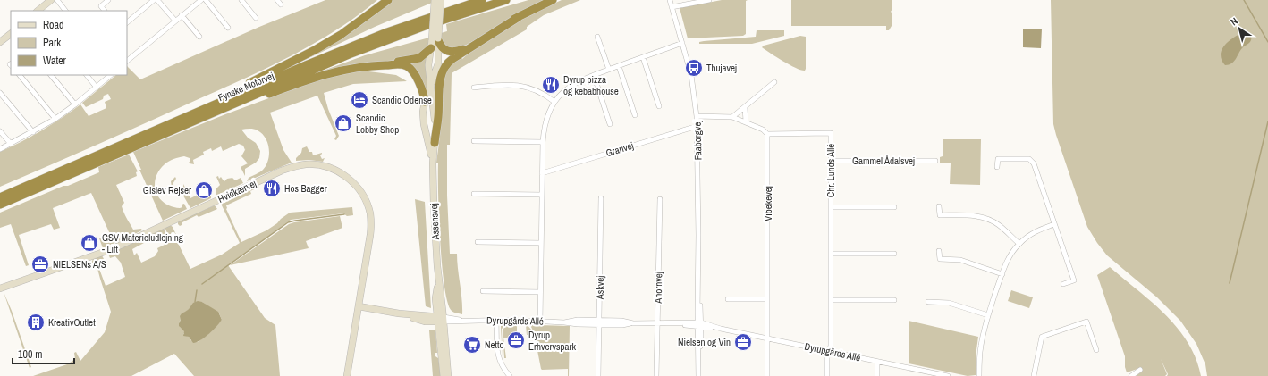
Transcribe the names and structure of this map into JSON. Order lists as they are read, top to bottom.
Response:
{
  "streets": {
    "highway": ["Fynske Motorvej"],
    "street": [
      "Faaborgvej",
      "Granvej",
      "Gammel Ådalsvej",
      "Chr. Lunds Allé",
      "Hvidkærvej",
      "Vibekevej",
      "Assensvej",
      "Askvej",
      "Ahornvej",
      "Dyrupgårds Allé"
    ]
  },
  "crossings": [
    ["Faaborgvej", "Granvej"],
    ["Faaborgvej", "Dyrupgårds Allé"],
    ["Gammel Ådalsvej", "Chr. Lunds Allé"],
    ["Chr. Lunds Allé", "Vibekevej"],
    ["Chr. Lunds Allé", "Dyrupgårds Allé"],
    ["Vibekevej", "Dyrupgårds Allé"],
    ["Assensvej", "Dyrupgårds Allé"],
    ["Askvej", "Dyrupgårds Allé"],
    ["Ahornvej", "Dyrupgårds Allé"]
  ],
  "places": {
    "bus stop": ["Thujavej"],
    "restaurant": ["Dyrup pizza og kebabhouse", "Hos Bagger"],
    "hotel": ["Scandic Odense"],
    "shop": ["Scandic Lobby Shop", "Gislev Rejser", "GSV Materieludlejning - Lift"],
    "office": ["NIELSENs A/S", "Dyrup Erhvervspark", "Nielsen og Vin"],
    "building": ["KreativOutlet"],
    "supermarket": ["Netto"]
  },
  "legend": ["Road", "Park", "Water"],
  "scale_bar": "100 m",
  "north": "top left"
}
